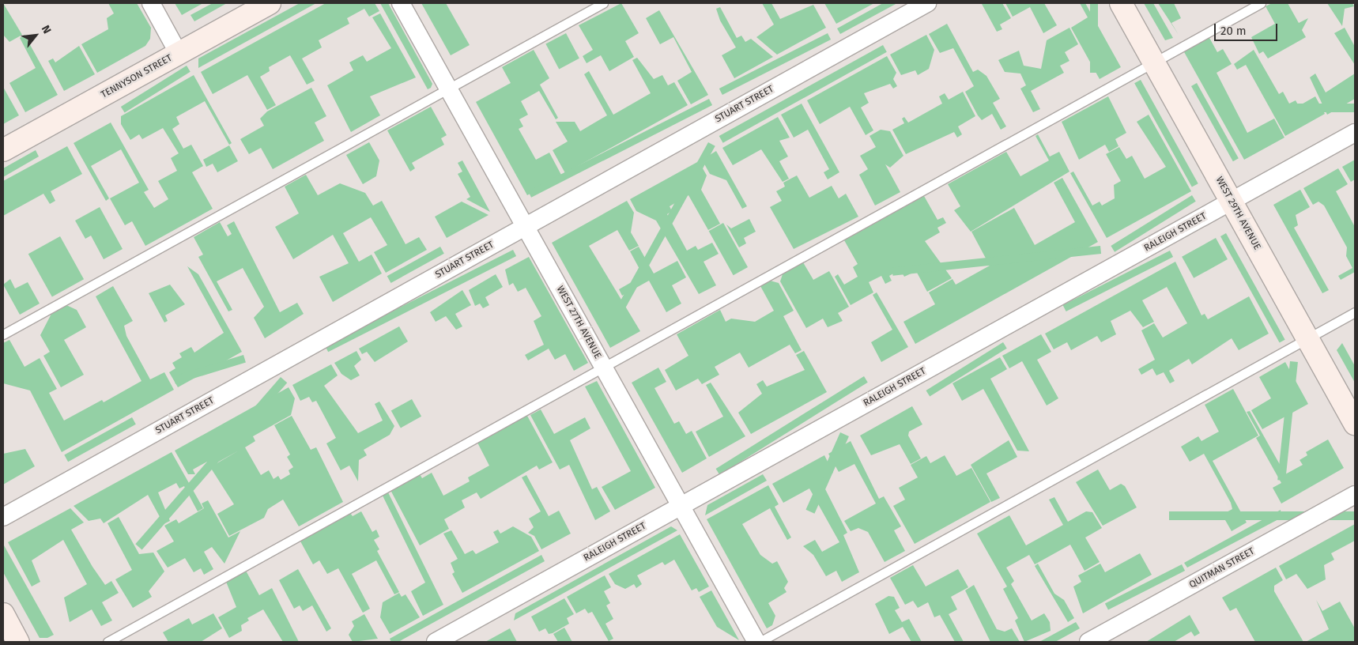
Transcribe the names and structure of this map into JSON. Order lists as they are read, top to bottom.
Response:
{
  "streets": {
    "street": [
      "TENNYSON STREET",
      "STUART STREET",
      "WEST 29TH AVENUE",
      "RALEIGH STREET",
      "WEST 27TH AVENUE",
      "QUITMAN STREET"
    ]
  },
  "crossings": [
    ["STUART STREET", "WEST 27TH AVENUE"],
    ["WEST 29TH AVENUE", "RALEIGH STREET"],
    ["RALEIGH STREET", "WEST 27TH AVENUE"]
  ],
  "scale_bar": "20 m",
  "north": "top right"
}
